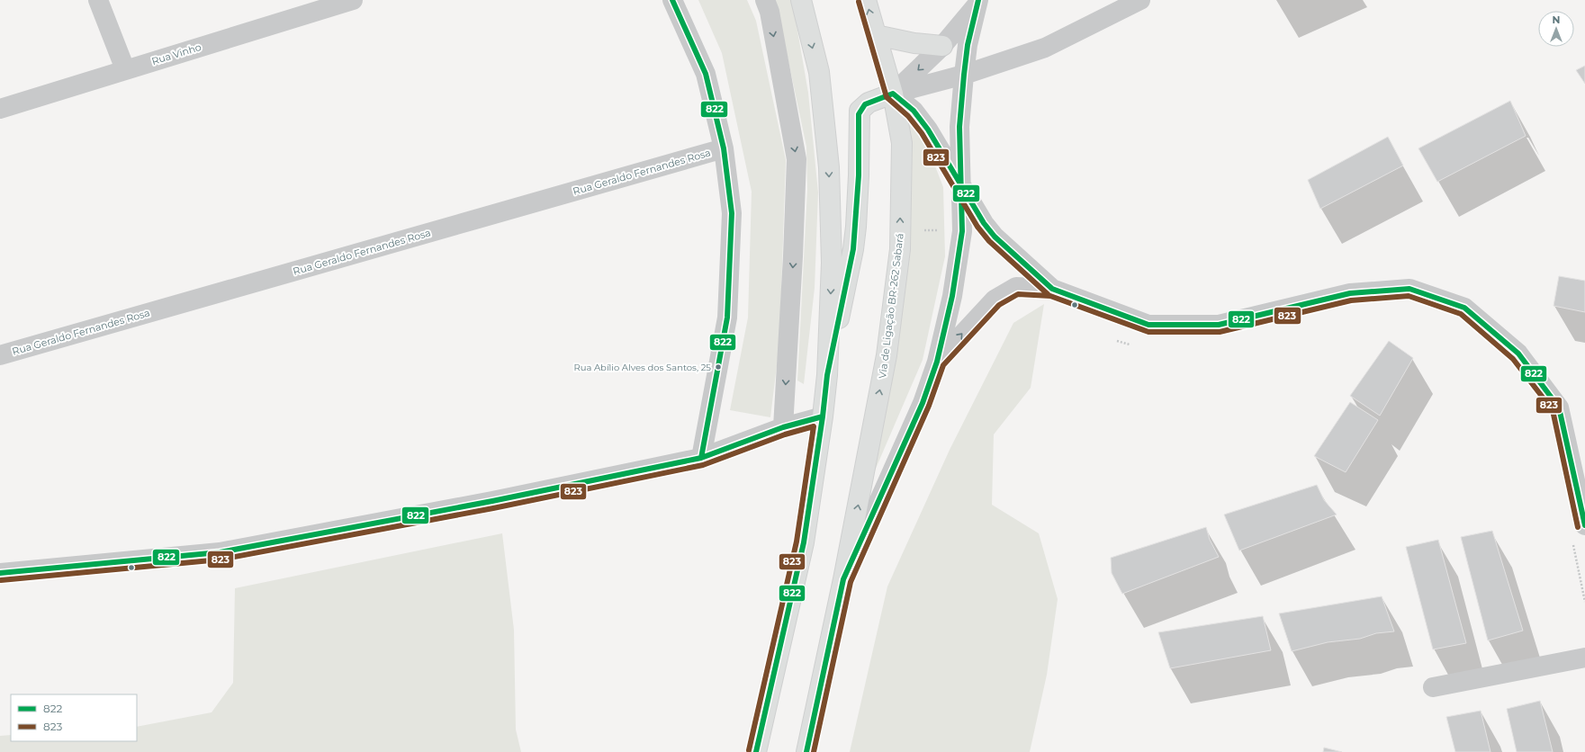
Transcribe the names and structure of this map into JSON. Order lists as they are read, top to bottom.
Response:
{
  "streets": {
    "highway": ["Via de Ligação BR-262 Sabará"],
    "street": ["Rua Vinho", "Rua Geraldo Fernandes Rosa"]
  },
  "places": ["Rua Abílio Alves dos Santos, 25"],
  "lines": ["transit line 822", "transit line 823"],
  "legend": ["822", "823"],
  "north": "top"
}
